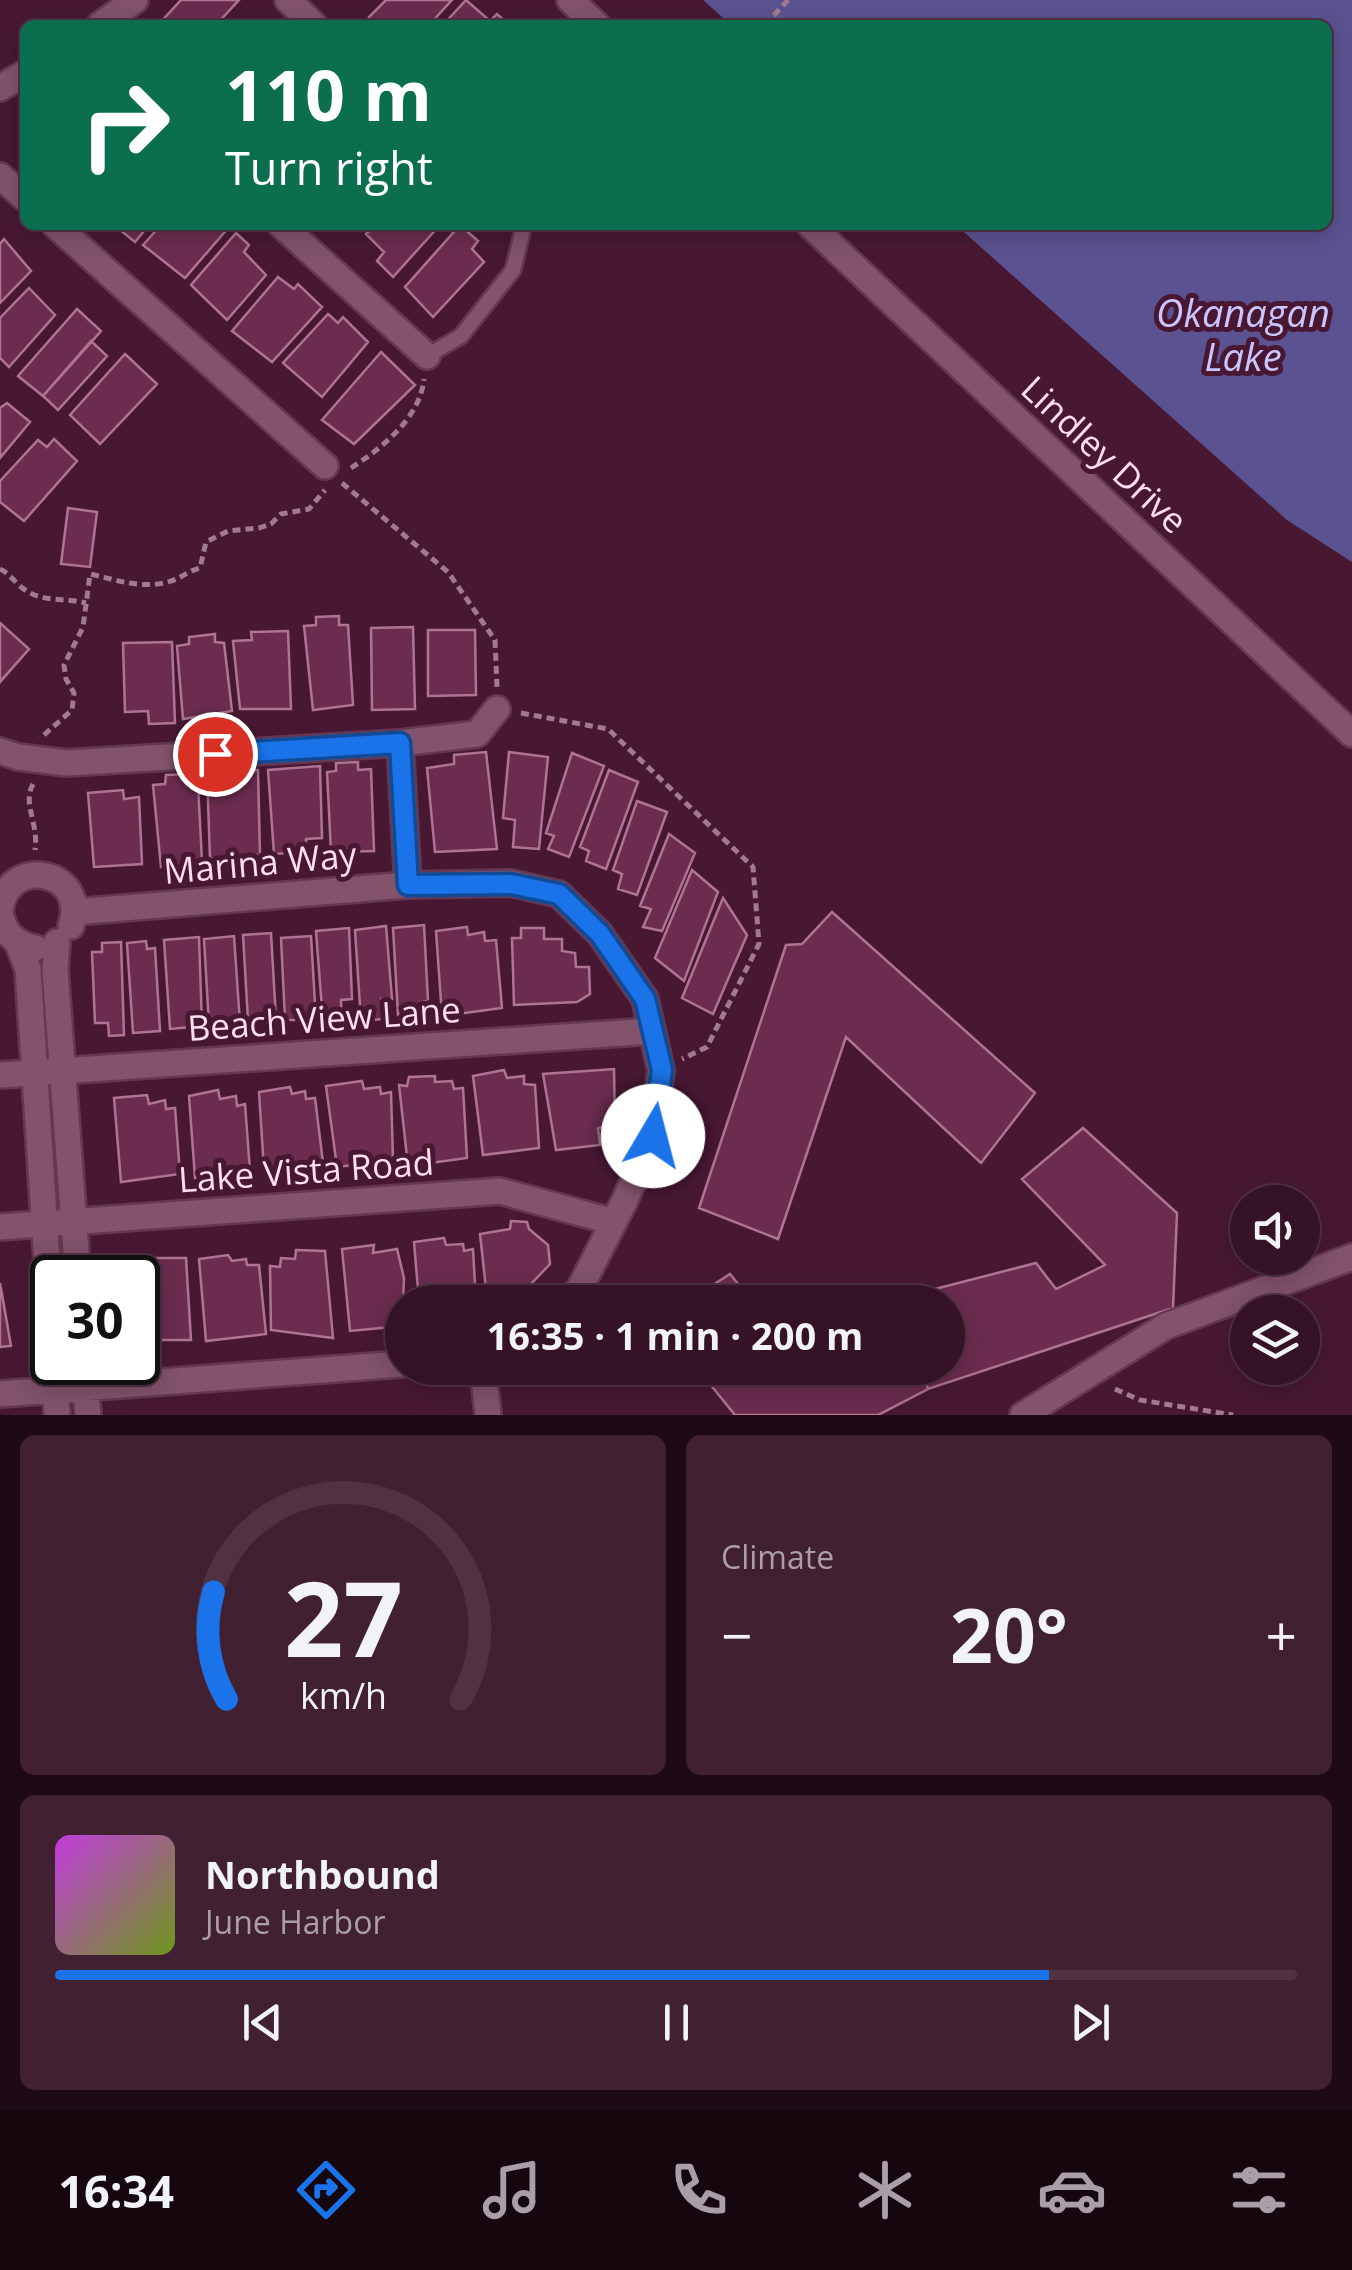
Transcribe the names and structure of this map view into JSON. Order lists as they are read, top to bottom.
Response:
{
  "streets": {
    "street": [
      "Lindley Drive",
      "Marina Way",
      "Beach View Lane",
      "Lake Vista Road"
    ]
  },
  "crossings": [
    ["Marina Way", "Beach View Lane"],
    ["Marina Way", "Lake Vista Road"]
  ],
  "water": ["Okanagan Lake"],
  "page": {
    "turn": ["110 m", "Turn right"],
    "limit": "30",
    "trip": "16:35 · 1 min · 200 m",
    "tile": "Climate",
    "heat": ["−", "20°", "+"],
    "song": ["Northbound", "June Harbor"],
    "tabs": "16:34",
    "gauge": ["27", "km/h"]
  }
}
